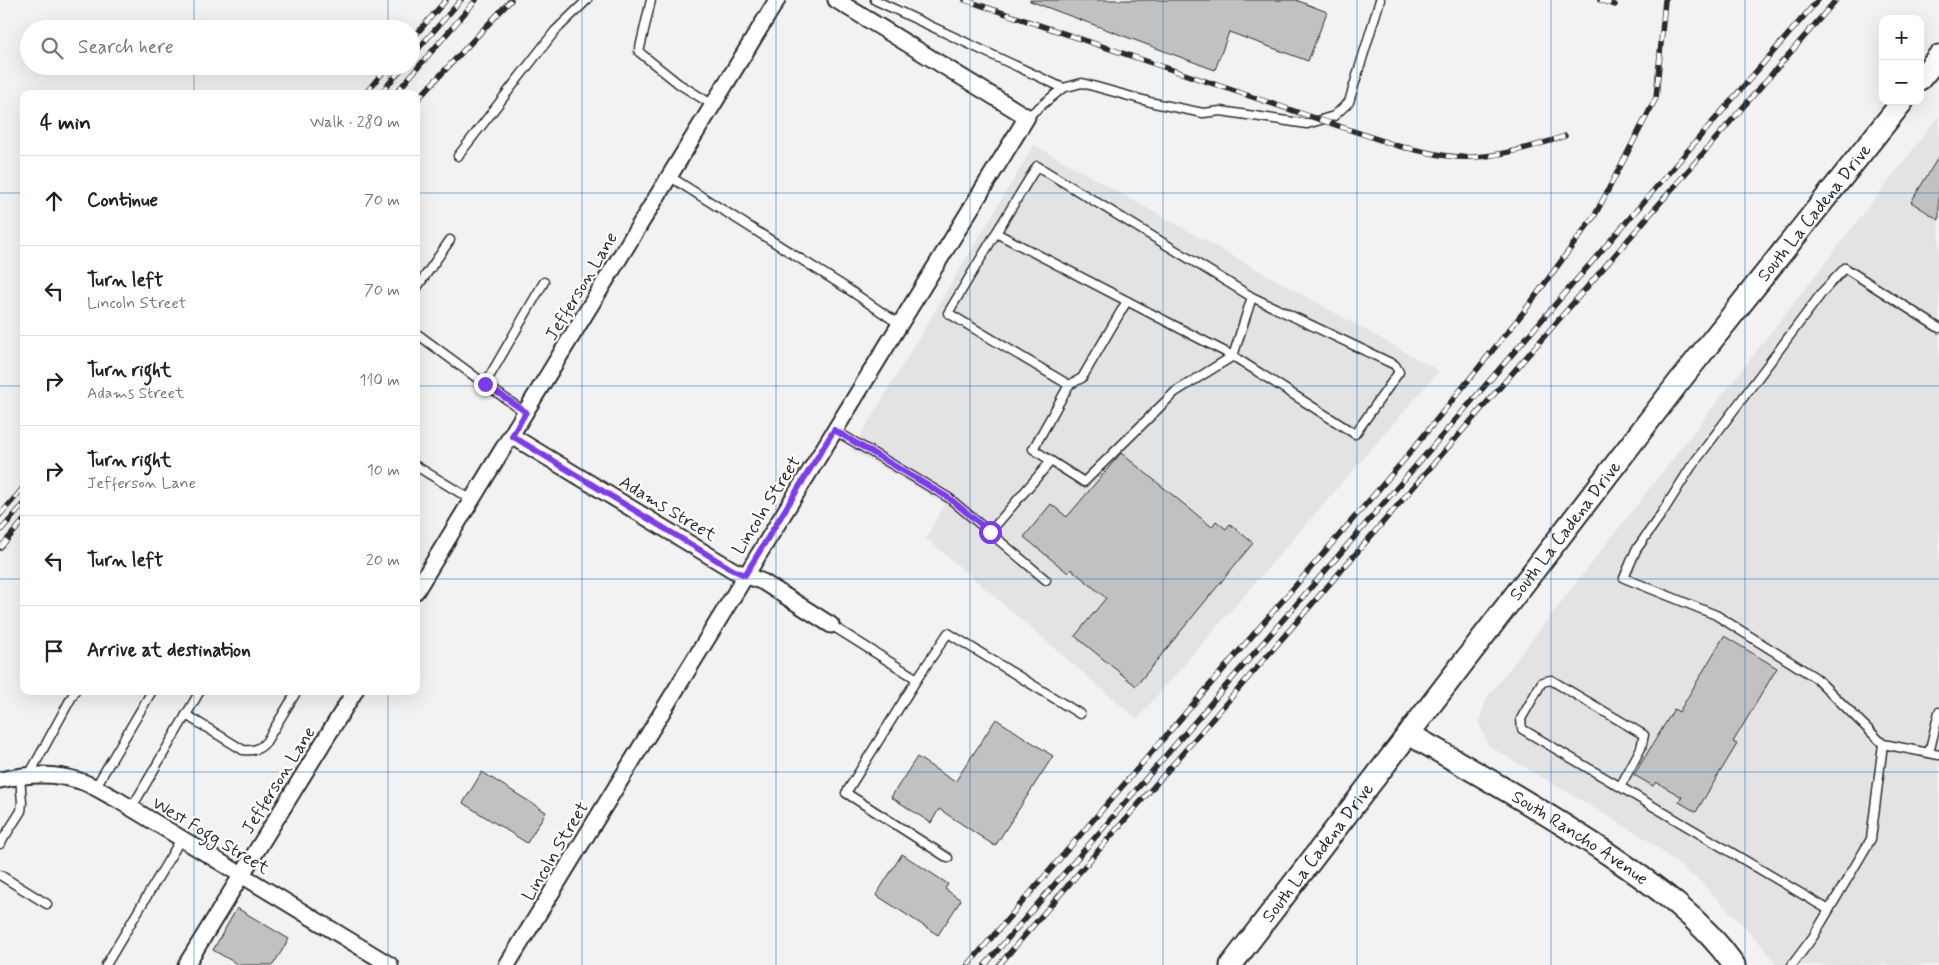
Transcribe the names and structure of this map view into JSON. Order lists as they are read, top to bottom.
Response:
{
  "streets": {
    "main road": ["South La Cadena Drive", "South Rancho Avenue"],
    "street": [
      "Jefferson Lane",
      "Lincoln Street",
      "Adams Street",
      "West Fogg Street"
    ]
  },
  "crossings": [
    ["South La Cadena Drive", "South Rancho Avenue"],
    ["Jefferson Lane", "Adams Street"],
    ["Jefferson Lane", "West Fogg Street"],
    ["Lincoln Street", "Adams Street"]
  ],
  "page": {
    "map_buttons": ["+", "−"],
    "search": "Search here",
    "heading": ["4 min", "Walk · 280 m"],
    "list": [
      ["Continue", "70 m"],
      ["Turn left", "Lincoln Street", "70 m"],
      ["Turn right", "Adams Street", "110 m"],
      ["Turn right", "Jefferson Lane", "10 m"],
      ["Turn left", "20 m"],
      "Arrive at destination"
    ]
  }
}
